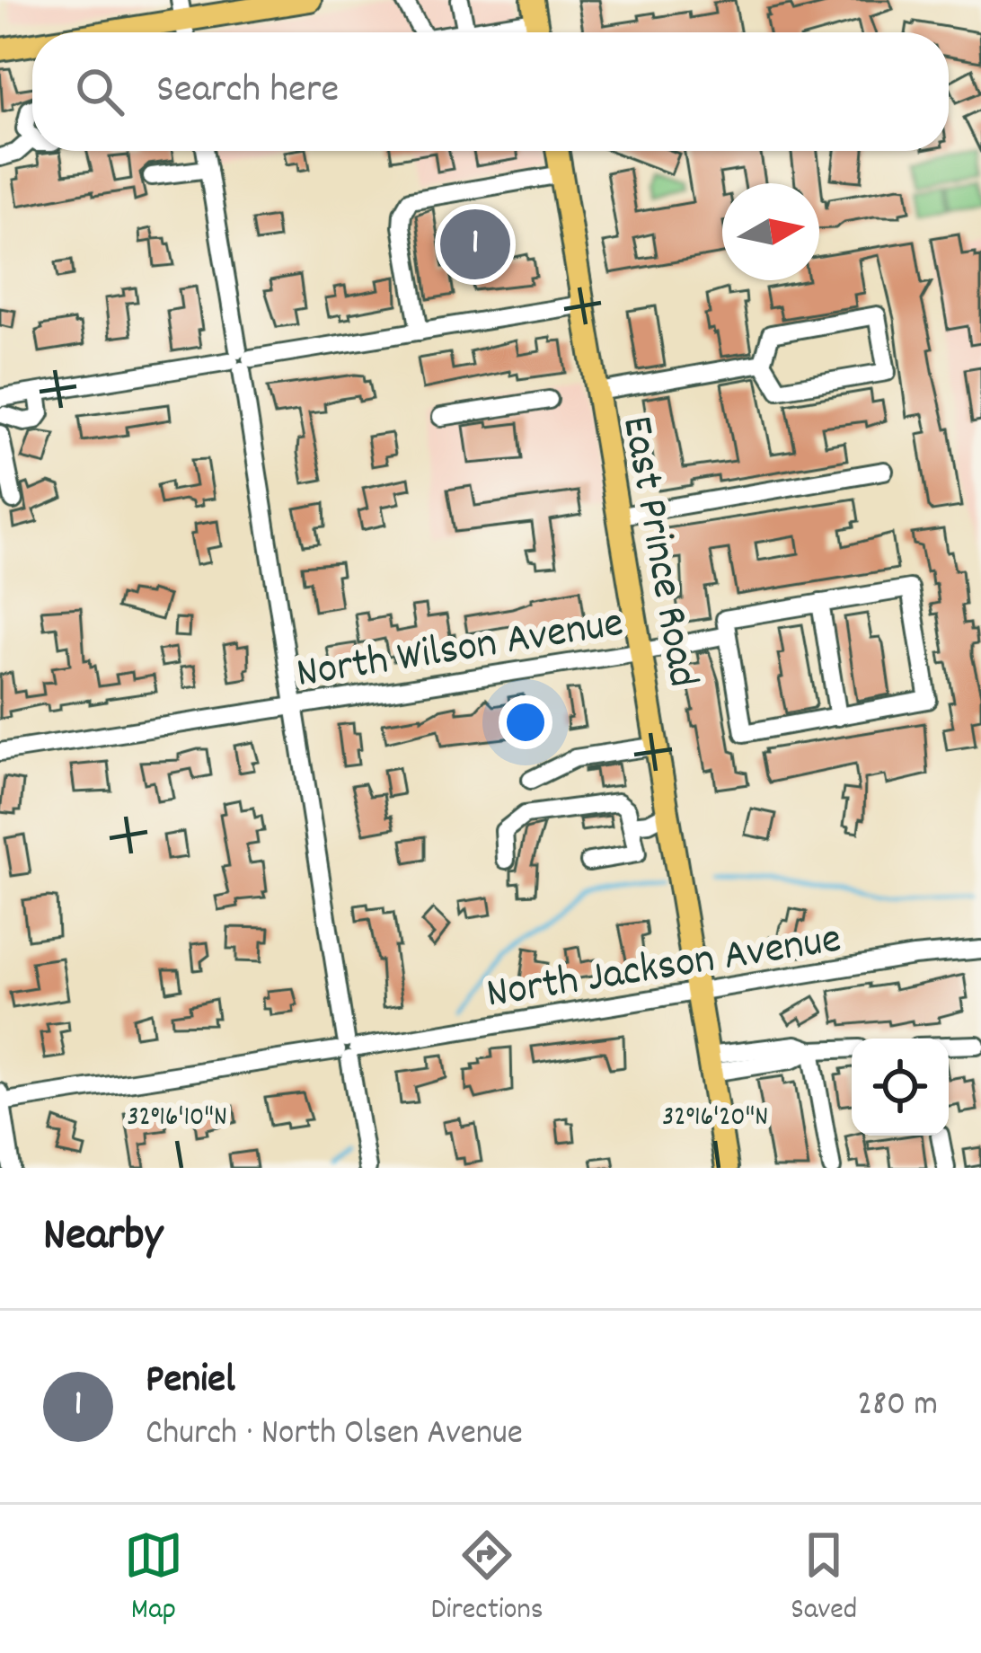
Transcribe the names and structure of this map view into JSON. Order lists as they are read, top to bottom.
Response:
{
  "streets": {
    "main road": ["East Prince Road"],
    "street": ["North Wilson Avenue", "North Jackson Avenue"]
  },
  "crossings": [
    ["East Prince Road", "North Wilson Avenue"],
    ["East Prince Road", "North Jackson Avenue"]
  ],
  "north": "right",
  "page": {
    "search": "Search here",
    "pins": "1",
    "heading": "Nearby",
    "list": [
      {
        "mark": "1",
        "name": "Peniel",
        "note": "Church · North Olsen Avenue",
        "value": "280 m"
      }
    ],
    "nav": ["Map", "Directions", "Saved"]
  },
  "coordinates": ["32°16'10\"N", "32°16'20\"N"]
}
